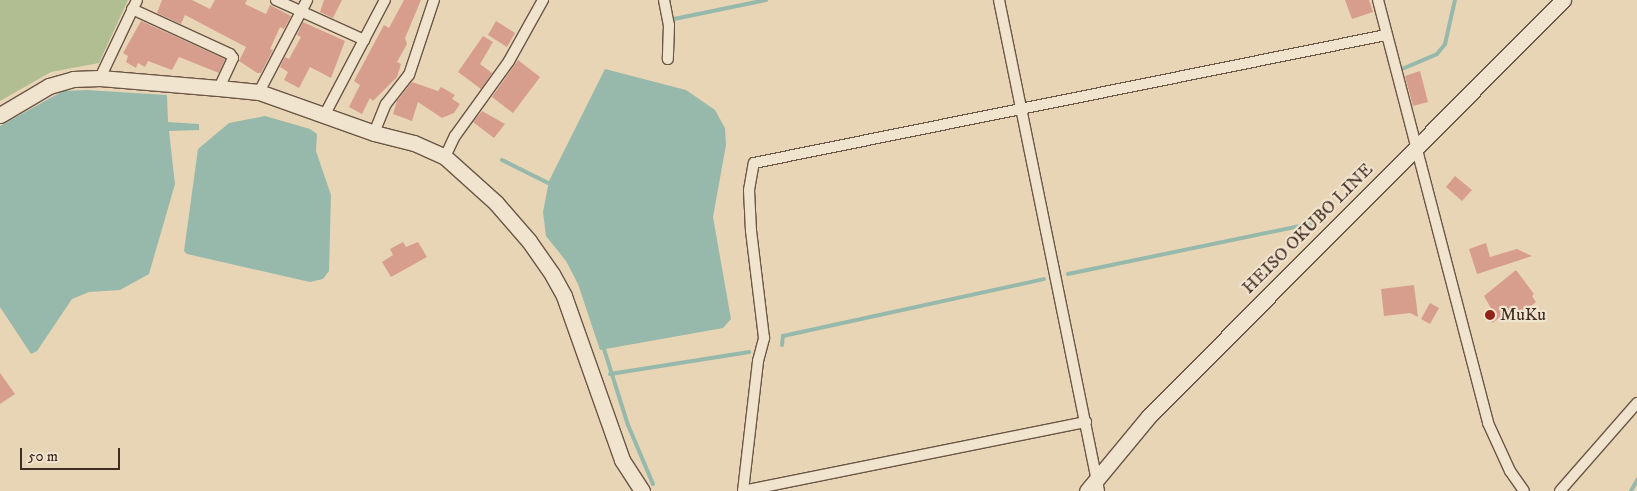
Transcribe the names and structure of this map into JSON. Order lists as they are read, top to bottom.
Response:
{
  "streets": {
    "street": ["HEISO OKUBO LINE"]
  },
  "places": ["MuKu"],
  "scale_bar": "50 m"
}
